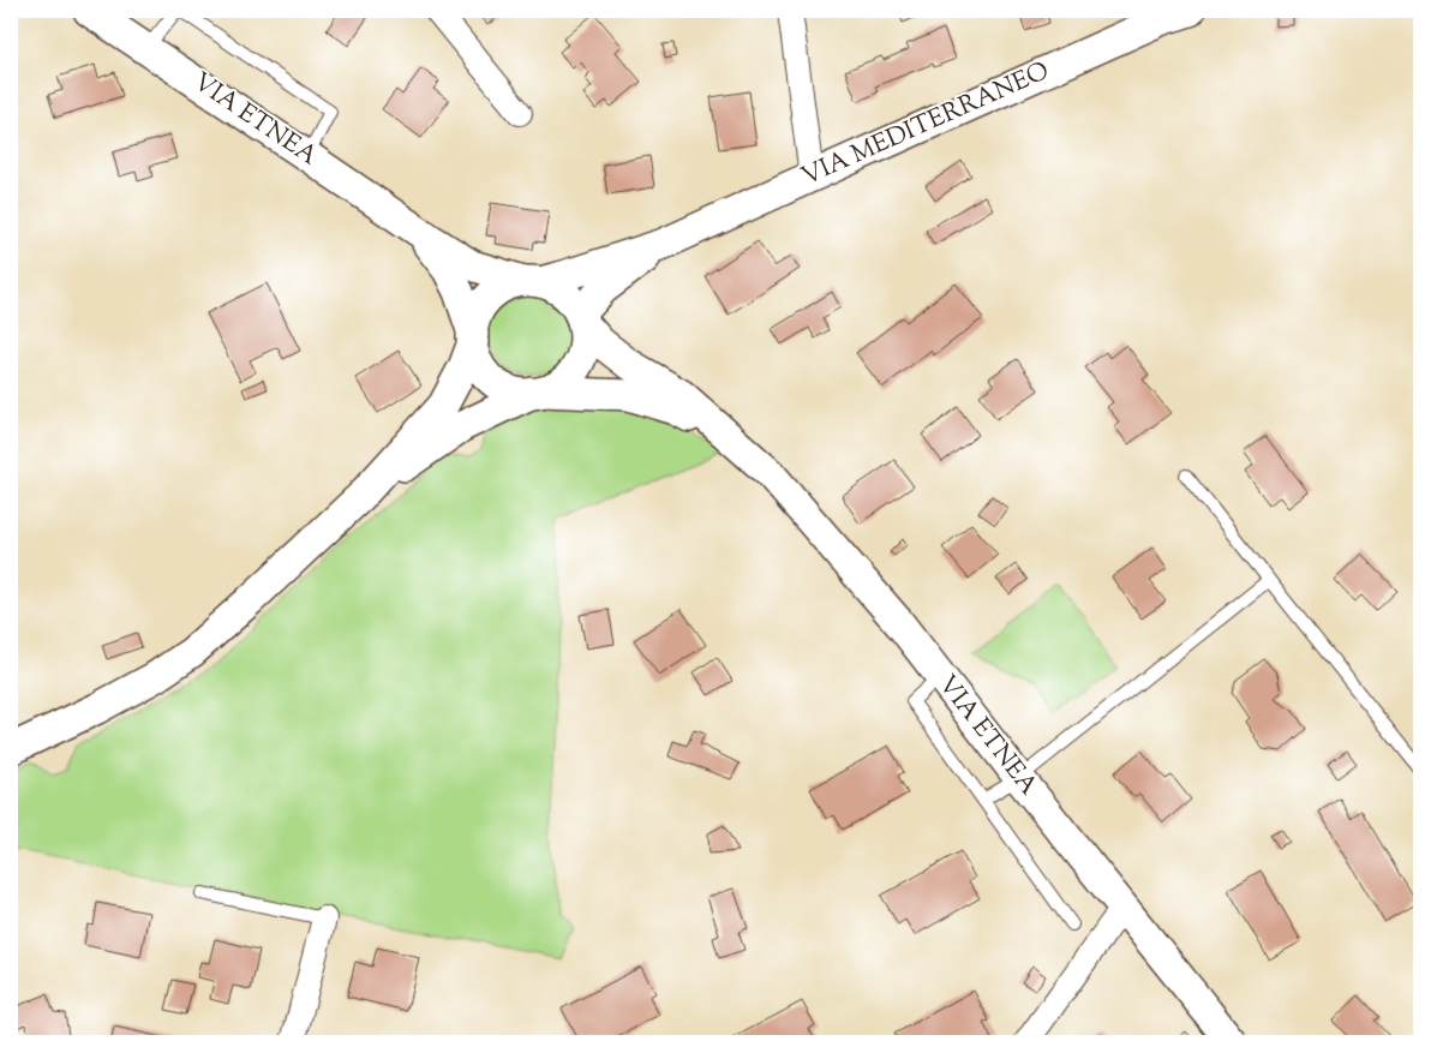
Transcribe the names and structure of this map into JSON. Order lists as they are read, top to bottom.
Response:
{
  "streets": {
    "street": ["VIA ETNEA", "VIA MEDITERRANEO"]
  }
}
